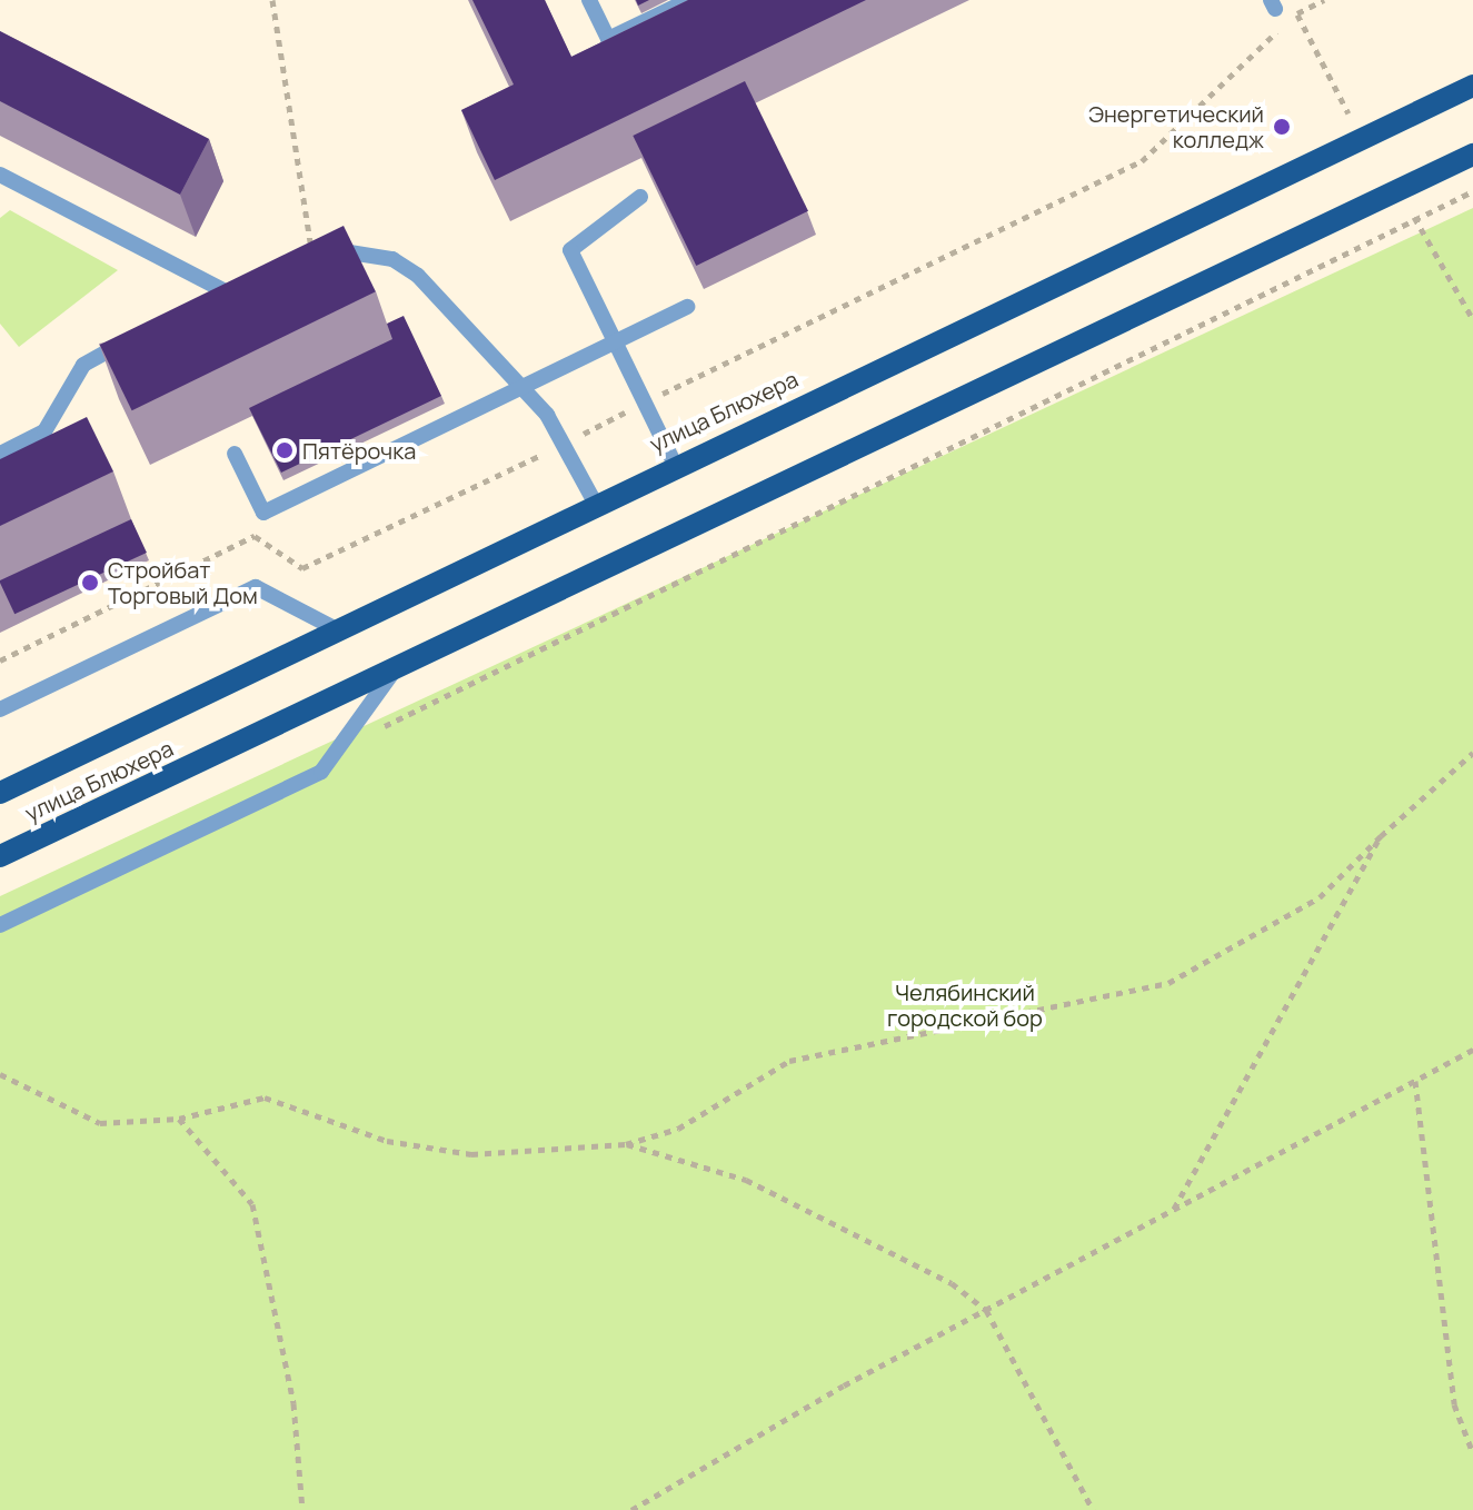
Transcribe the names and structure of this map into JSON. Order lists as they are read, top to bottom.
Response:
{
  "streets": {
    "main road": ["улица Блюхера"]
  },
  "parks": ["Челябинский городской бор"],
  "places": ["Энергетический колледж", "Пятёрочка", "Стройбат Торговый Дом"]
}
